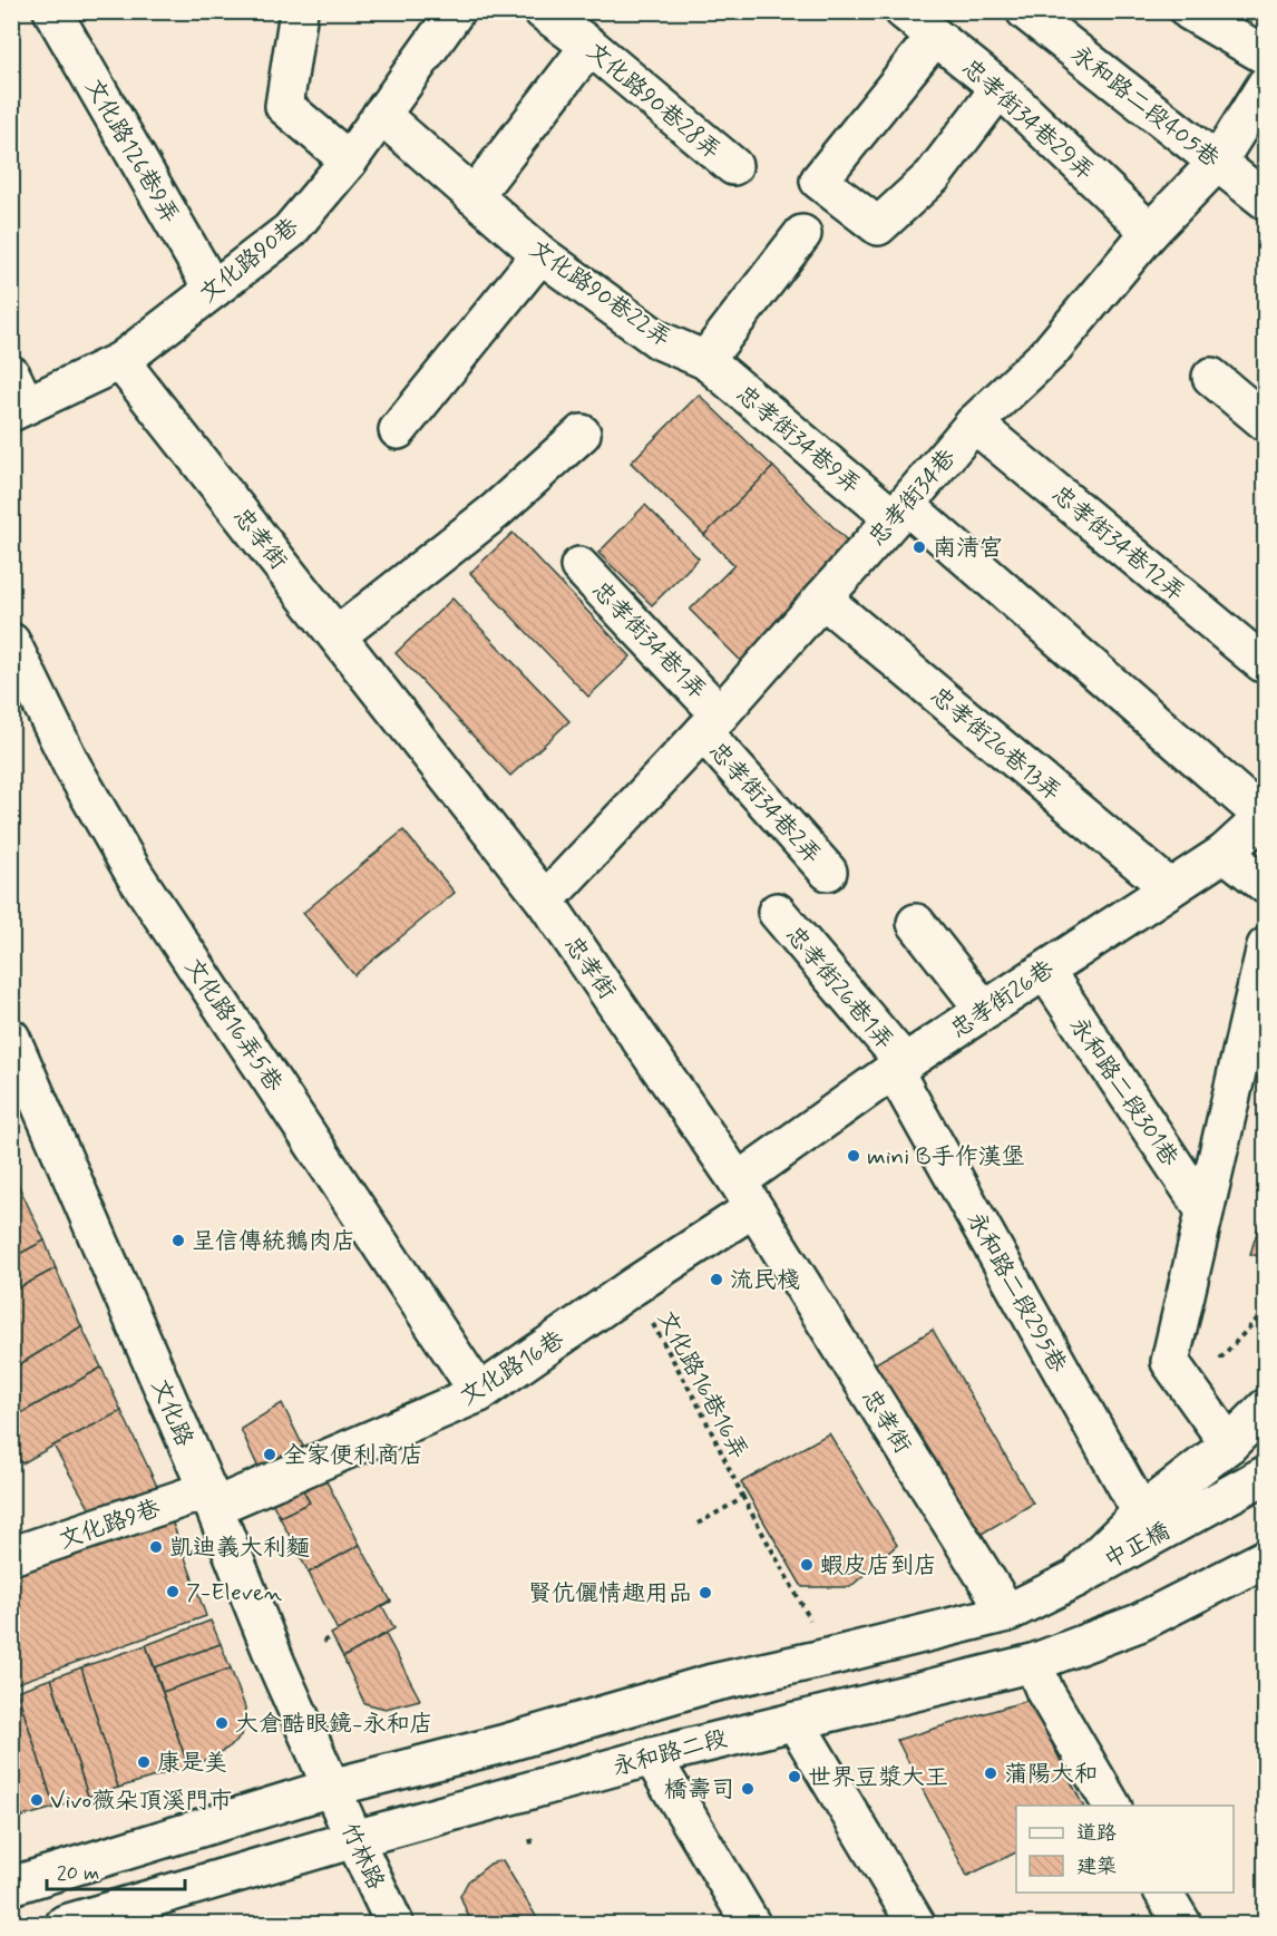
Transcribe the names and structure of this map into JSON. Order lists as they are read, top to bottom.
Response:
{
  "streets": {
    "street": [
      "文化路90巷28弄",
      "永和路二段405巷",
      "忠孝街34巷29弄",
      "文化路126巷9弄",
      "文化路90巷",
      "文化路90巷22弄",
      "忠孝街34巷9弄",
      "忠孝街34巷",
      "忠孝街",
      "忠孝街34巷12弄",
      "忠孝街34巷1弄",
      "忠孝街26巷13弄",
      "忠孝街34巷2弄",
      "忠孝街26巷1弄",
      "忠孝街26巷",
      "文化路16弄5巷",
      "永和路二段301巷",
      "永和路二段295巷",
      "文化路16巷",
      "文化路",
      "文化路9巷",
      "中正橋",
      "永和路二段",
      "竹林路"
    ],
    "path": ["文化路16巷16弄"]
  },
  "crossings": [
    ["永和路二段405巷", "忠孝街34巷"],
    ["忠孝街34巷29弄", "忠孝街34巷"],
    ["文化路126巷9弄", "文化路90巷"],
    ["文化路90巷", "文化路90巷22弄"],
    ["文化路90巷", "忠孝街"],
    ["文化路90巷22弄", "忠孝街34巷9弄"],
    ["忠孝街34巷9弄", "忠孝街34巷"],
    ["忠孝街34巷9弄", "忠孝街26巷"],
    ["忠孝街34巷", "忠孝街"],
    ["忠孝街34巷", "忠孝街34巷12弄"],
    ["忠孝街34巷", "忠孝街34巷1弄"],
    ["忠孝街34巷", "忠孝街26巷13弄"],
    ["忠孝街34巷", "忠孝街34巷2弄"],
    ["忠孝街", "忠孝街26巷"],
    ["忠孝街", "文化路16巷"],
    ["忠孝街", "中正橋"],
    ["忠孝街34巷1弄", "忠孝街34巷2弄"],
    ["忠孝街26巷13弄", "忠孝街26巷"],
    ["忠孝街26巷1弄", "忠孝街26巷"],
    ["忠孝街26巷1弄", "永和路二段295巷"],
    ["忠孝街26巷", "永和路二段301巷"],
    ["忠孝街26巷", "永和路二段295巷"],
    ["忠孝街26巷", "文化路16巷"],
    ["文化路16弄5巷", "文化路16巷"],
    ["文化路16巷", "文化路16巷16弄"],
    ["文化路16巷", "文化路"],
    ["文化路16巷", "文化路9巷"],
    ["文化路", "文化路9巷"],
    ["文化路", "竹林路"],
    ["永和路二段", "竹林路"]
  ],
  "places": [
    "南清宮",
    "mini B手作漢堡",
    "呈信傳統鵝肉店",
    "流民棧",
    "全家便利商店",
    "凱迪義大利麵",
    "蝦皮店到店",
    "7-Eleven",
    "賢伉儷情趣用品",
    "大倉酷眼鏡-永和店",
    "康是美",
    "蒲陽大和",
    "世界豆漿大王",
    "橋壽司",
    "Vivo薇朵頂溪門市"
  ],
  "legend": ["道路", "建築"],
  "scale_bar": "20 m"
}
